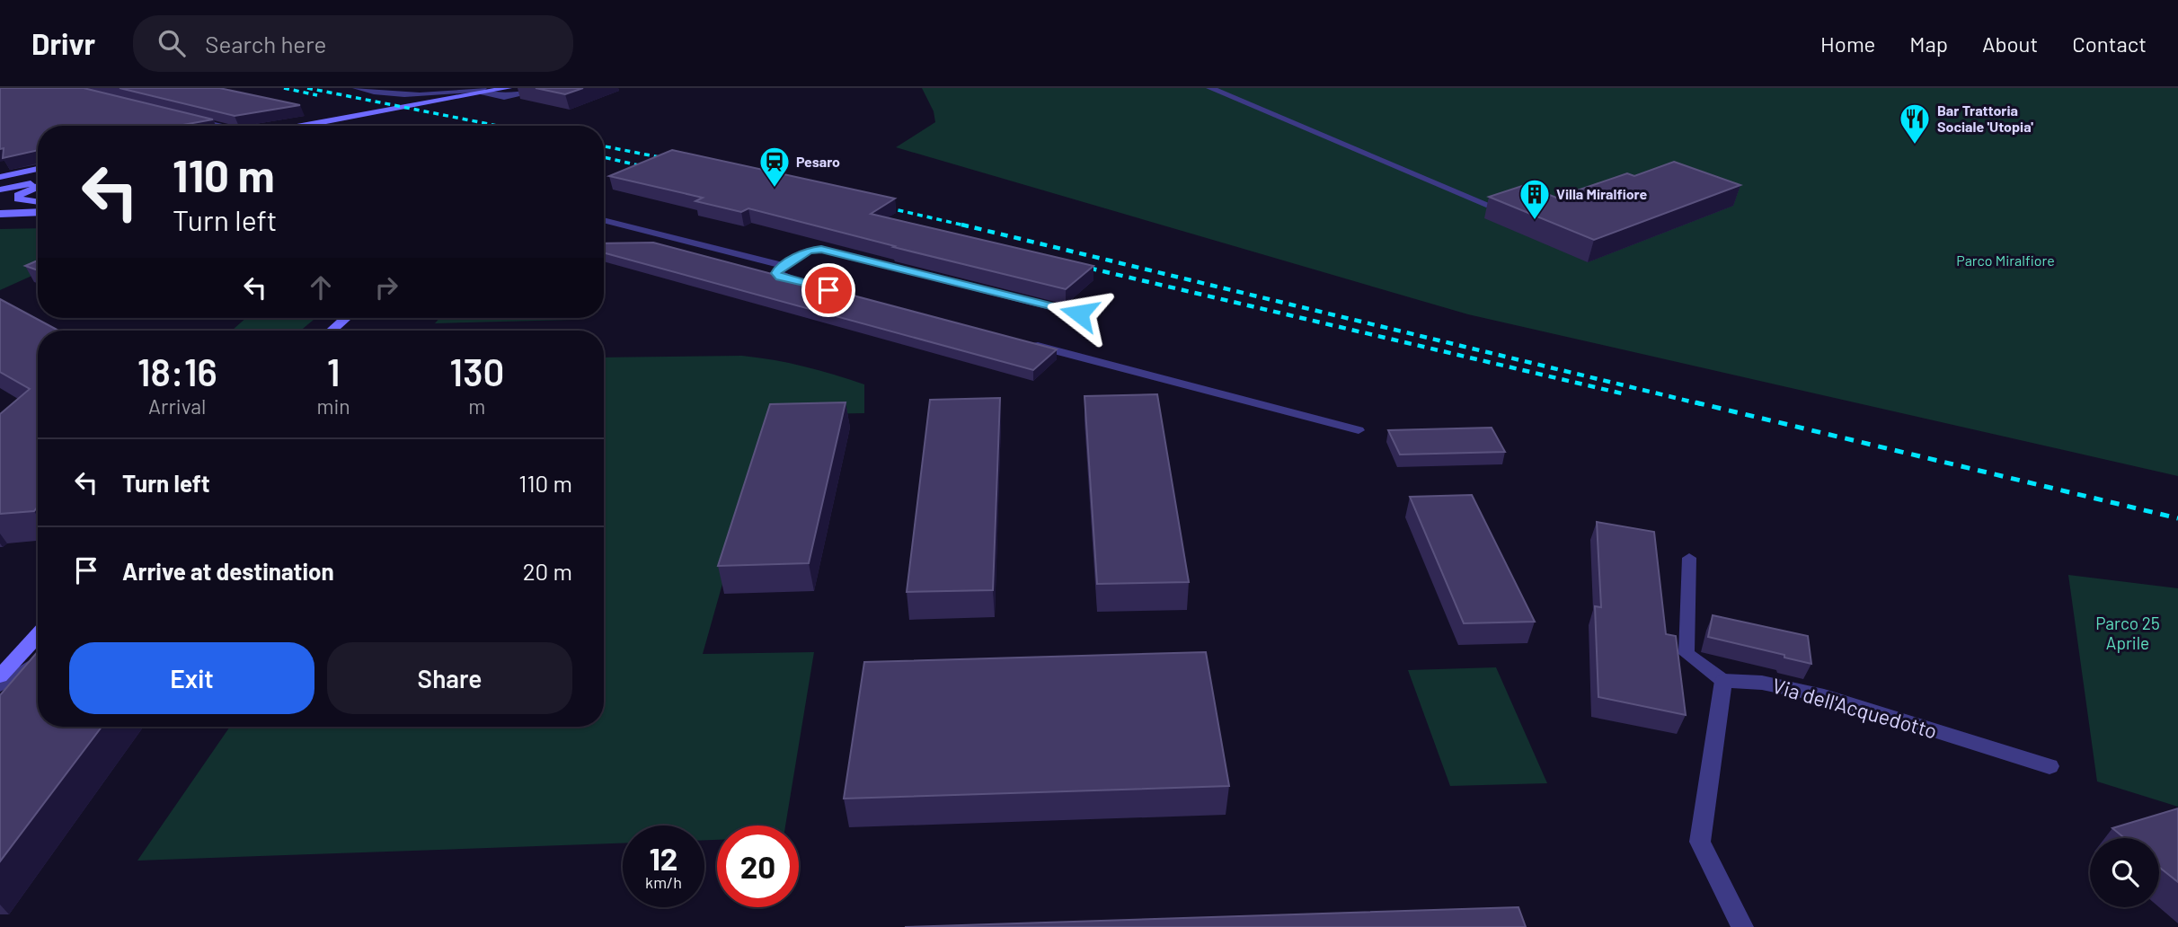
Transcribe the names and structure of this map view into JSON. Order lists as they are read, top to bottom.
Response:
{
  "streets": {
    "street": ["Via dell'Acquedotto"]
  },
  "parks": ["Parco Miralfiore", "Parco 25 Aprile"],
  "places": {
    "restaurant": ["Bar Trattoria Sociale 'Utopia'"],
    "station": ["Pesaro"],
    "building": ["Villa Miralfiore"]
  },
  "page": {
    "header": "Drivr",
    "search": "Search here",
    "nav": [
      "Home",
      "Map",
      "About",
      "Contact"
    ],
    "turn": ["110 m", "Turn left"],
    "eta": [
      "18:16",
      "Arrival",
      "1",
      "min",
      "130",
      "m"
    ],
    "list": [
      {
        "name": "Turn left",
        "value": "110 m"
      },
      {
        "name": "Arrive at destination",
        "value": "20 m"
      }
    ],
    "buttons": ["Exit", "Share"],
    "speed": "12 km/h",
    "limit": "20"
  }
}
